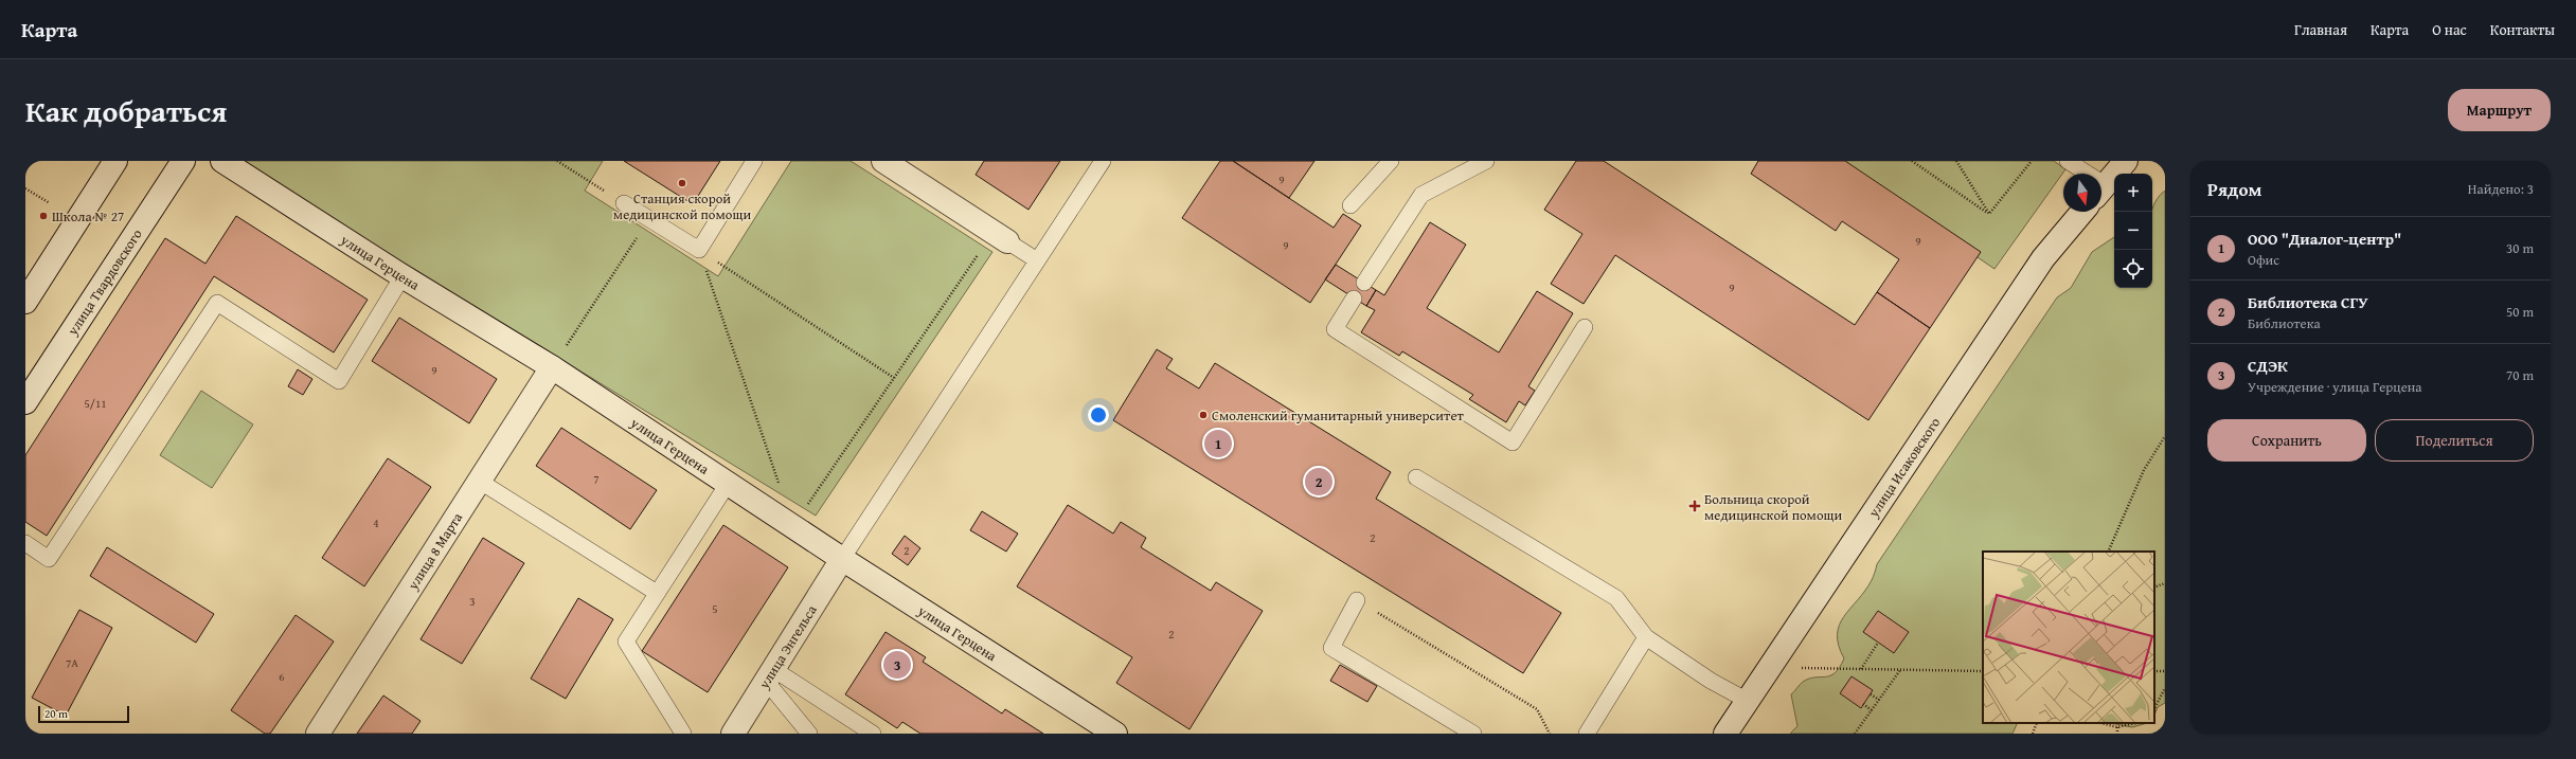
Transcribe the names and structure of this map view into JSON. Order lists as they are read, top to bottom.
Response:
{
  "streets": {
    "street": [
      "улица Герцена",
      "улица Твардовского",
      "улица Исаковского",
      "улица 8 Марта",
      "улица Энгельса"
    ]
  },
  "crossings": [
    ["улица Герцена", "улица 8 Марта"],
    ["улица Герцена", "улица Энгельса"]
  ],
  "places": {
    "other": ["Станция скорой медицинской помощи", "Школа № 27", "Смоленский гуманитарный университет"],
    "health": ["Больница скорой медицинской помощи"]
  },
  "house_numbers": [
    "9",
    "9",
    "9",
    "9",
    "9",
    "5/11",
    "7",
    "4",
    "2",
    "2",
    "3",
    "5",
    "2",
    "7А",
    "6"
  ],
  "scale_bar": "20 m",
  "north": "bottom",
  "page": {
    "header": "Карта",
    "nav": [
      "Главная",
      "Карта",
      "О нас",
      "Контакты"
    ],
    "title": "Как добраться",
    "buttons": [
      "Маршрут",
      ["Сохранить", "Поделиться"]
    ],
    "heading": ["Рядом", "Найдено: 3"],
    "map_buttons": ["+", "−"],
    "list": [
      {
        "mark": "1",
        "name": "ООО \"Диалог-центр\"",
        "note": "Офис",
        "value": "30 m"
      },
      {
        "mark": "2",
        "name": "Библиотека СГУ",
        "note": "Библиотека",
        "value": "50 m"
      },
      {
        "mark": "3",
        "name": "СДЭК",
        "note": "Учреждение · улица Герцена",
        "value": "70 m"
      }
    ],
    "pins": ["1", "2", "3"],
    "scale": "20 m"
  }
}
